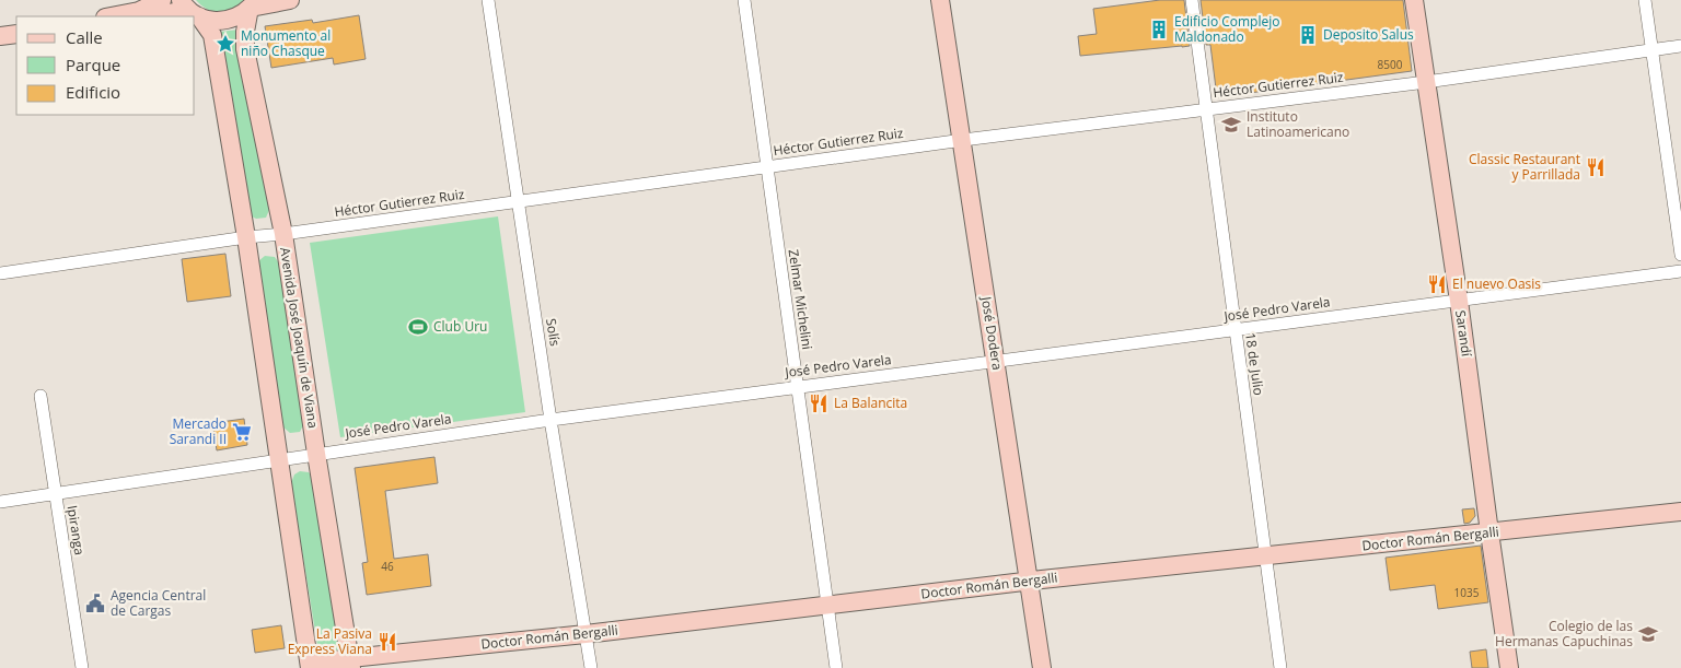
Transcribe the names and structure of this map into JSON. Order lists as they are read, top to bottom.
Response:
{
  "streets": {
    "street": [
      "Héctor Gutierrez Ruiz",
      "Zelmar Michelini",
      "José Pedro Varela",
      "Solís",
      "José Dodera",
      "Sarandí",
      "Avenida José Joaquín de Viana",
      "18 de Julio",
      "Ipiranga",
      "Doctor Román Bergalli"
    ]
  },
  "crossings": [
    ["Héctor Gutierrez Ruiz", "Zelmar Michelini"],
    ["Héctor Gutierrez Ruiz", "Solís"],
    ["Héctor Gutierrez Ruiz", "José Dodera"],
    ["Héctor Gutierrez Ruiz", "Sarandí"],
    ["Héctor Gutierrez Ruiz", "Avenida José Joaquín de Viana"],
    ["Héctor Gutierrez Ruiz", "18 de Julio"],
    ["Zelmar Michelini", "José Pedro Varela"],
    ["Zelmar Michelini", "Doctor Román Bergalli"],
    ["José Pedro Varela", "Solís"],
    ["José Pedro Varela", "José Dodera"],
    ["José Pedro Varela", "Sarandí"],
    ["José Pedro Varela", "Avenida José Joaquín de Viana"],
    ["José Pedro Varela", "18 de Julio"],
    ["José Pedro Varela", "Ipiranga"],
    ["Solís", "Doctor Román Bergalli"],
    ["José Dodera", "Doctor Román Bergalli"],
    ["Sarandí", "Doctor Román Bergalli"],
    ["Avenida José Joaquín de Viana", "Doctor Román Bergalli"],
    ["18 de Julio", "Doctor Román Bergalli"]
  ],
  "places": {
    "building": ["Edificio Complejo Maldonado", "Deposito Salus"],
    "place": ["Monumento al niño Chasque"],
    "school or university": ["Instituto Latinoamericano", "Colegio de las Hermanas Capuchinas"],
    "restaurant": [
      "Classic Restaurant y Parrillada",
      "El nuevo Oasis",
      "La Balancita",
      "La Pasiva Express Viana"
    ],
    "sports": ["Club Uru"],
    "supermarket": ["Mercado Sarandi II"],
    "public building": ["Agencia Central de Cargas"]
  },
  "house_numbers": ["8500", "46", "1035"],
  "legend": ["Calle", "Parque", "Edificio"]
}
